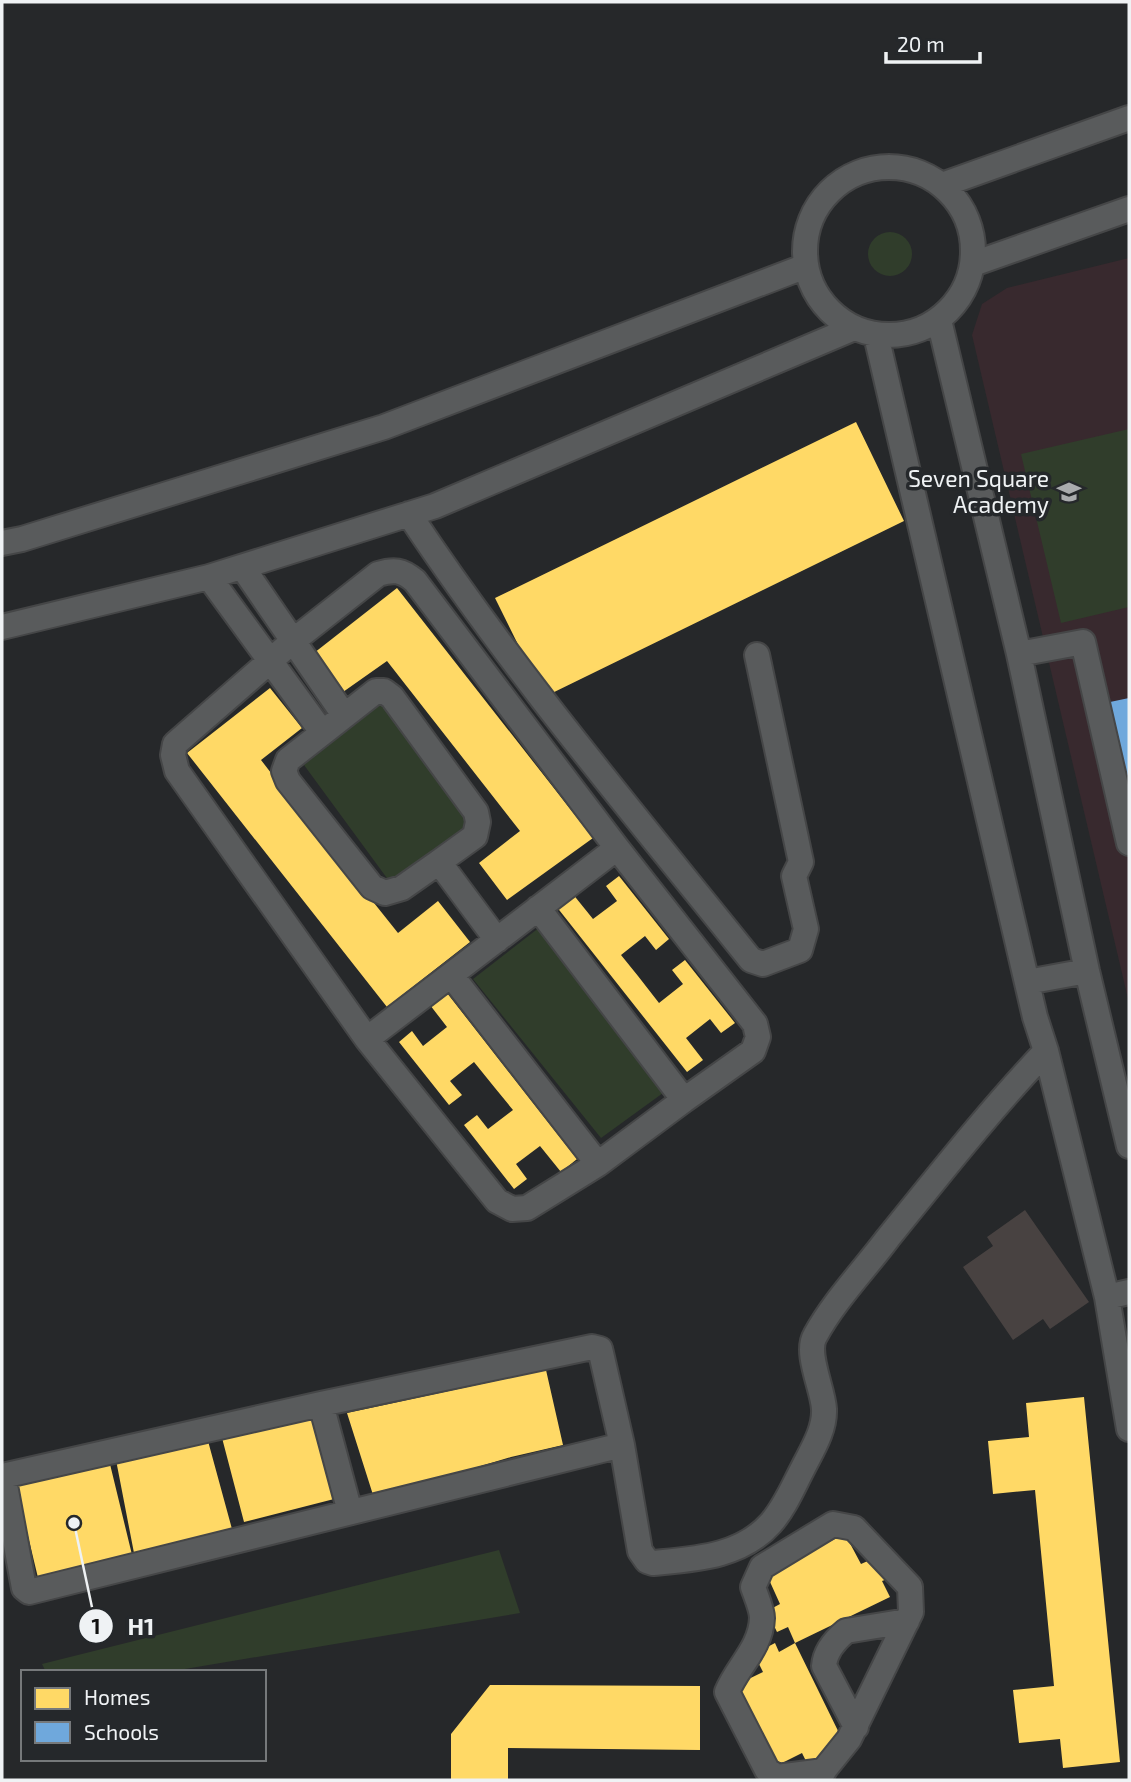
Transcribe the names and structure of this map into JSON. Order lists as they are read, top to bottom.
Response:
{
  "places": {
    "school or university": ["Seven Square Academy"],
    "other": ["H1"]
  },
  "legend": ["Homes", "Schools"],
  "scale_bar": "20 m"
}
